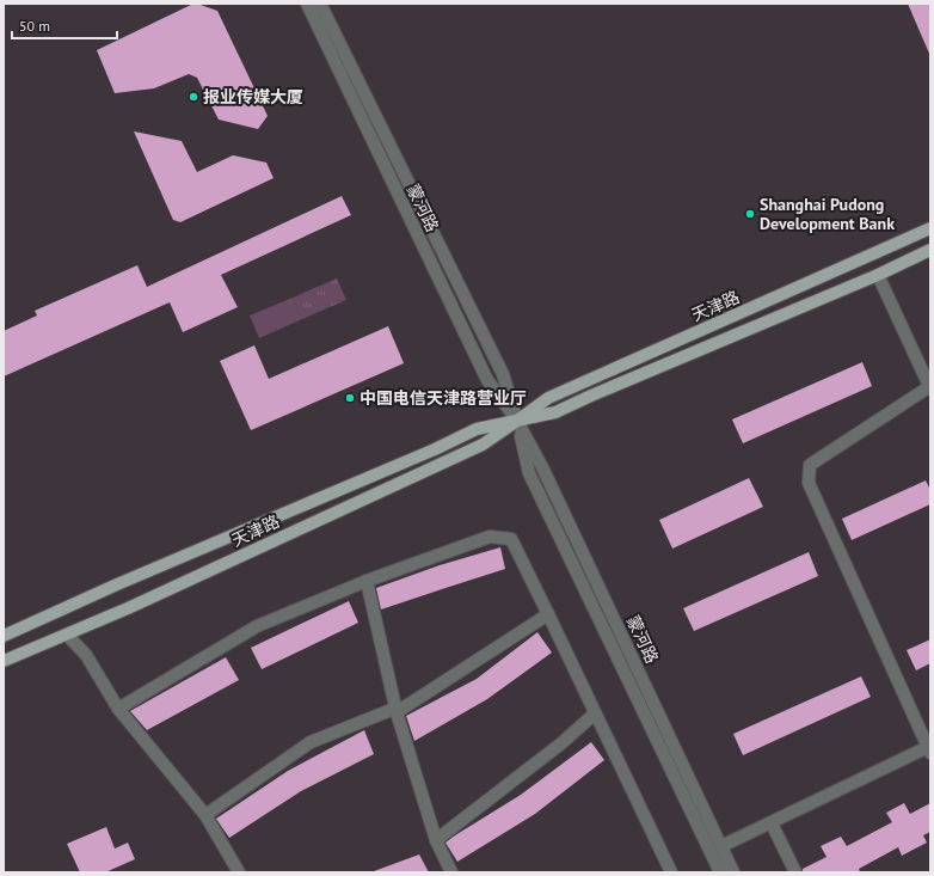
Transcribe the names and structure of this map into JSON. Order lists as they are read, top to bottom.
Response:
{
  "streets": {
    "main road": ["天津路"],
    "street": ["蒙河路"]
  },
  "crossings": [
    ["蒙河路", "天津路"]
  ],
  "places": ["报业传媒大厦", "Shanghai Pudong Development Bank", "中国电信天津路营业厅"],
  "scale_bar": "50 m"
}
